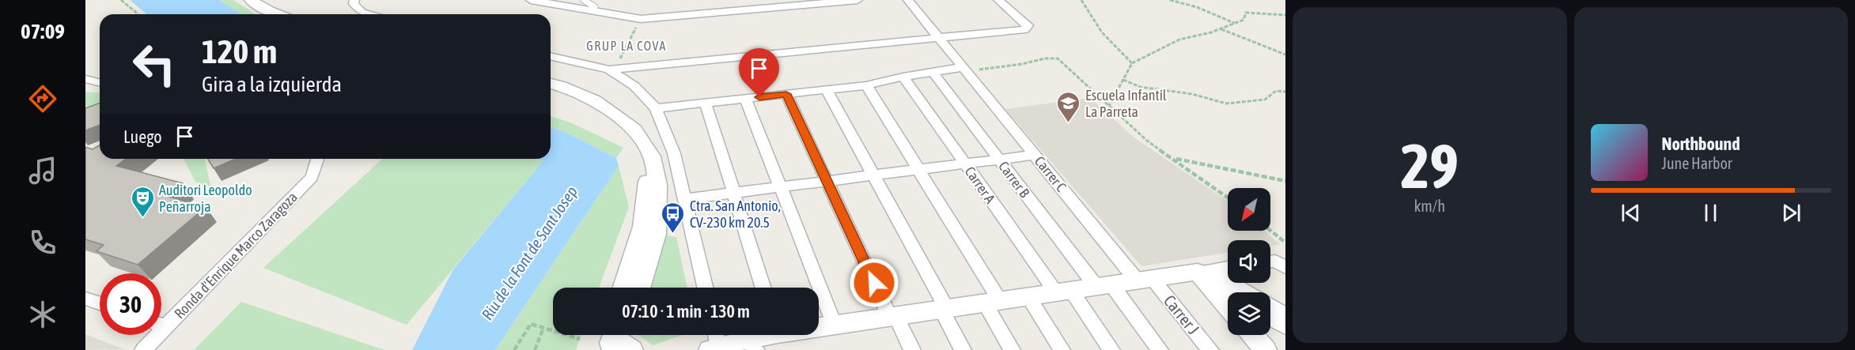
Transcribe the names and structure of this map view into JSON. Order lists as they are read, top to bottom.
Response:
{
  "streets": {
    "street": [
      "Carrer C",
      "Carrer B",
      "Carrer A",
      "Ronda d'Enrique Marco Zaragoza",
      "Carrer J"
    ]
  },
  "crossings": [
    ["Carrer C", "Carrer J"]
  ],
  "districts": ["GRUP LA COVA"],
  "water": ["Riu de la Font de Sant Josep"],
  "places": {
    "school or university": ["Escuela Infantil La Parreta"],
    "theatre": ["Auditori Leopoldo Peñarroja"],
    "bus stop": ["Ctra. San Antonio, CV-230 km 20.5"]
  },
  "north": "bottom left",
  "page": {
    "tabs": "07:09",
    "tile": ["29", "km/h"],
    "turn": ["120 m", "Gira a la izquierda"],
    "then": "Luego",
    "song": ["Northbound", "June Harbor"],
    "limit": "30",
    "trip": "07:10 · 1 min · 130 m"
  }
}
